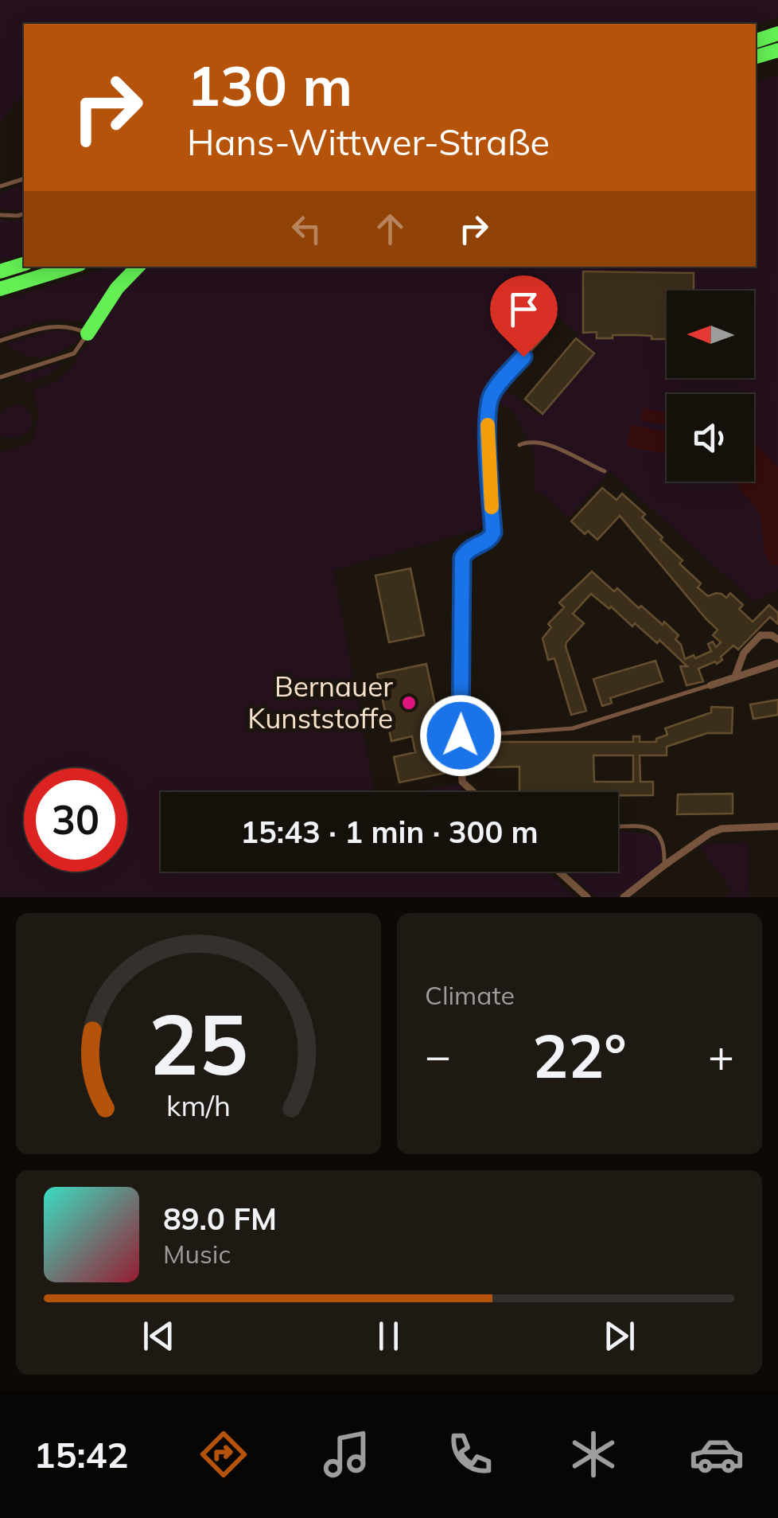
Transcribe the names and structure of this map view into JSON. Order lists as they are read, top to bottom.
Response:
{
  "places": ["Bernauer Kunststoffe"],
  "north": "left",
  "page": {
    "turn": ["130 m", "Hans-Wittwer-Straße"],
    "limit": "30",
    "trip": "15:43 · 1 min · 300 m",
    "tile": "Climate",
    "heat": ["−", "22°", "+"],
    "song": ["89.0 FM", "Music"],
    "tabs": "15:42",
    "gauge": ["25", "km/h"]
  }
}
